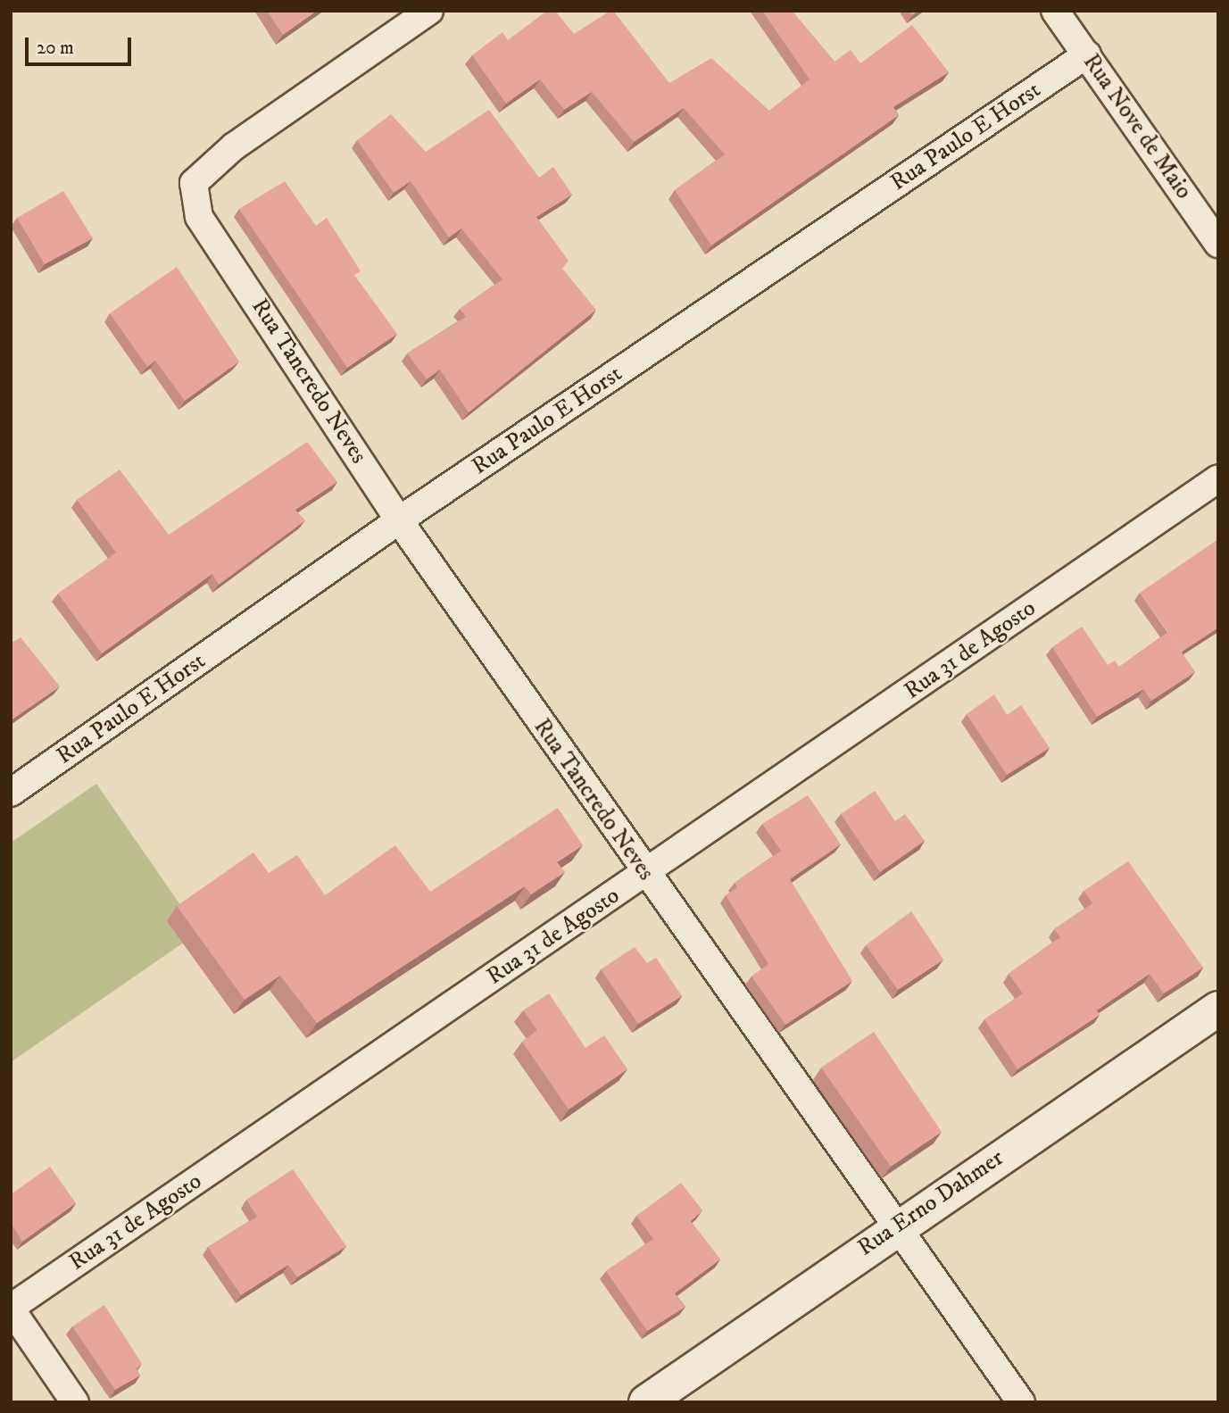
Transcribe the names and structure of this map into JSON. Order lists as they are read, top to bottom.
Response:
{
  "streets": {
    "street": [
      "Rua Nove de Maio",
      "Rua Paulo E Horst",
      "Rua Tancredo Neves",
      "Rua 31 de Agosto",
      "Rua Erno Dahmer"
    ]
  },
  "crossings": [
    ["Rua Nove de Maio", "Rua Paulo E Horst"],
    ["Rua Paulo E Horst", "Rua Tancredo Neves"],
    ["Rua Tancredo Neves", "Rua 31 de Agosto"],
    ["Rua Tancredo Neves", "Rua Erno Dahmer"]
  ],
  "scale_bar": "20 m"
}
